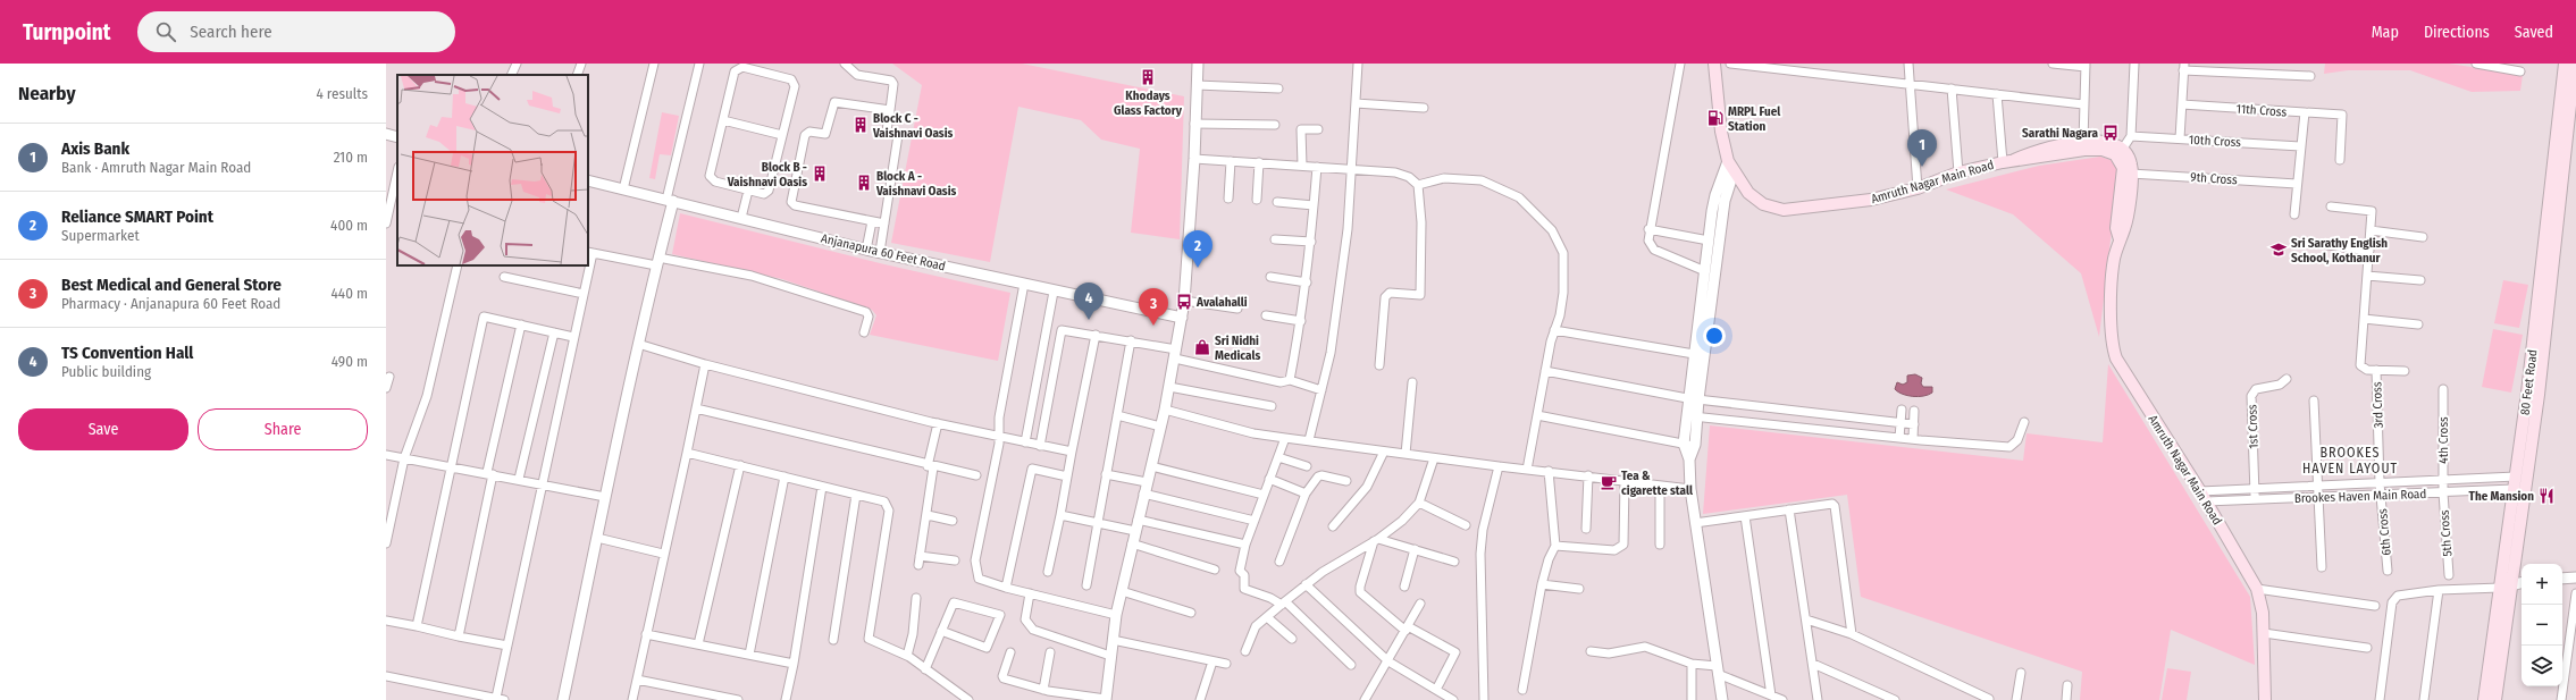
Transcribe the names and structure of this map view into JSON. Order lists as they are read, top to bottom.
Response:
{
  "streets": {
    "main road": ["Amruth Nagar Main Road", "80 Feet Road"],
    "street": [
      "11th Cross",
      "10th Cross",
      "9th Cross",
      "Anjanapura 60 Feet Road",
      "3rd Cross",
      "1st Cross",
      "4th Cross",
      "Brookes Haven Main Road",
      "6th Cross",
      "5th Cross"
    ]
  },
  "crossings": [
    ["9th Cross", "Amruth Nagar Main Road"],
    ["Amruth Nagar Main Road", "Brookes Haven Main Road"],
    ["80 Feet Road", "Brookes Haven Main Road"],
    ["3rd Cross", "Brookes Haven Main Road"],
    ["3rd Cross", "6th Cross"],
    ["1st Cross", "Brookes Haven Main Road"],
    ["4th Cross", "Brookes Haven Main Road"],
    ["4th Cross", "5th Cross"],
    ["Brookes Haven Main Road", "6th Cross"],
    ["Brookes Haven Main Road", "5th Cross"]
  ],
  "districts": ["BROOKES HAVEN LAYOUT"],
  "places": {
    "building": [
      "Khodays Glass Factory",
      "Block C - Vaishnavi Oasis",
      "Block B - Vaishnavi Oasis",
      "Block A - Vaishnavi Oasis"
    ],
    "fuel station": ["MRPL Fuel Station"],
    "bus stop": ["Sarathi Nagara", "Avalahalli"],
    "school or university": ["Sri Sarathy English School, Kothanur"],
    "shop": ["Sri Nidhi Medicals"],
    "cafe": ["Tea & cigarette stall"],
    "restaurant": ["The Mansion"]
  },
  "page": {
    "header": "Turnpoint",
    "search": "Search here",
    "nav": ["Map", "Directions", "Saved"],
    "heading": ["Nearby", "4 results"],
    "list": [
      {
        "mark": "1",
        "name": "Axis Bank",
        "note": "Bank · Amruth Nagar Main Road",
        "value": "210 m"
      },
      {
        "mark": "2",
        "name": "Reliance SMART Point",
        "note": "Supermarket",
        "value": "400 m"
      },
      {
        "mark": "3",
        "name": "Best Medical and General Store",
        "note": "Pharmacy · Anjanapura 60 Feet Road",
        "value": "440 m"
      },
      {
        "mark": "4",
        "name": "TS Convention Hall",
        "note": "Public building",
        "value": "490 m"
      }
    ],
    "pins": [
      "1",
      "2",
      "4",
      "3"
    ],
    "buttons": ["Save", "Share"],
    "map_buttons": ["+", "−"]
  }
}
